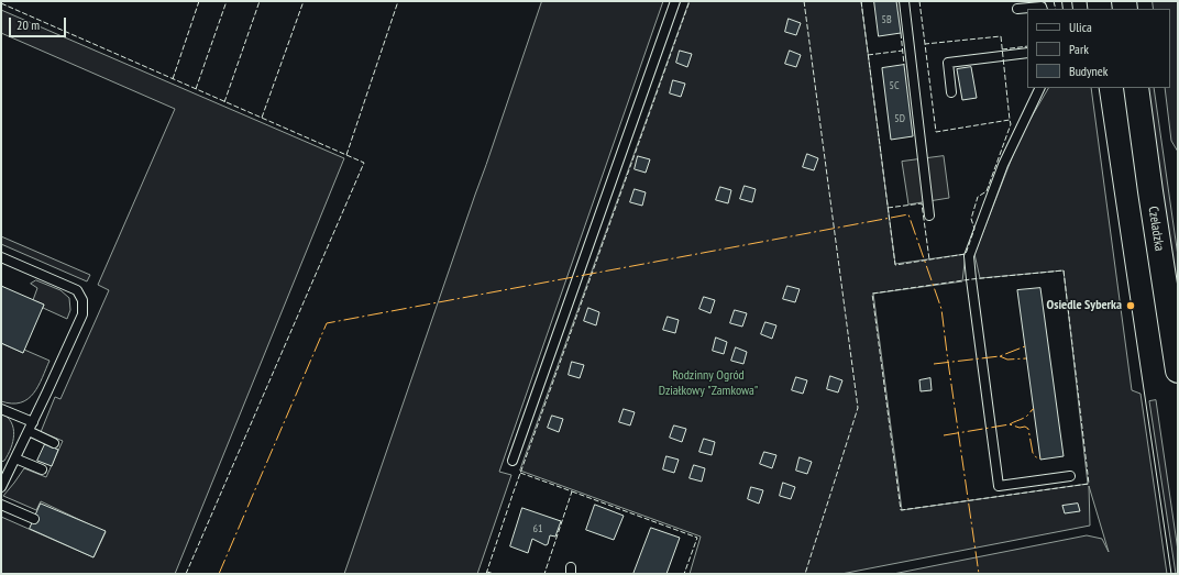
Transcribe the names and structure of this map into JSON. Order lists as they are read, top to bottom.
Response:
{
  "streets": {
    "main road": ["Czeladzka"]
  },
  "parks": ["Rodzinny Ogród Działkowy \"Zamkowa\""],
  "places": ["Osiedle Syberka"],
  "house_numbers": [
    "5B",
    "5C",
    "5D",
    "61"
  ],
  "legend": ["Ulica", "Park", "Budynek"],
  "scale_bar": "20 m"
}
